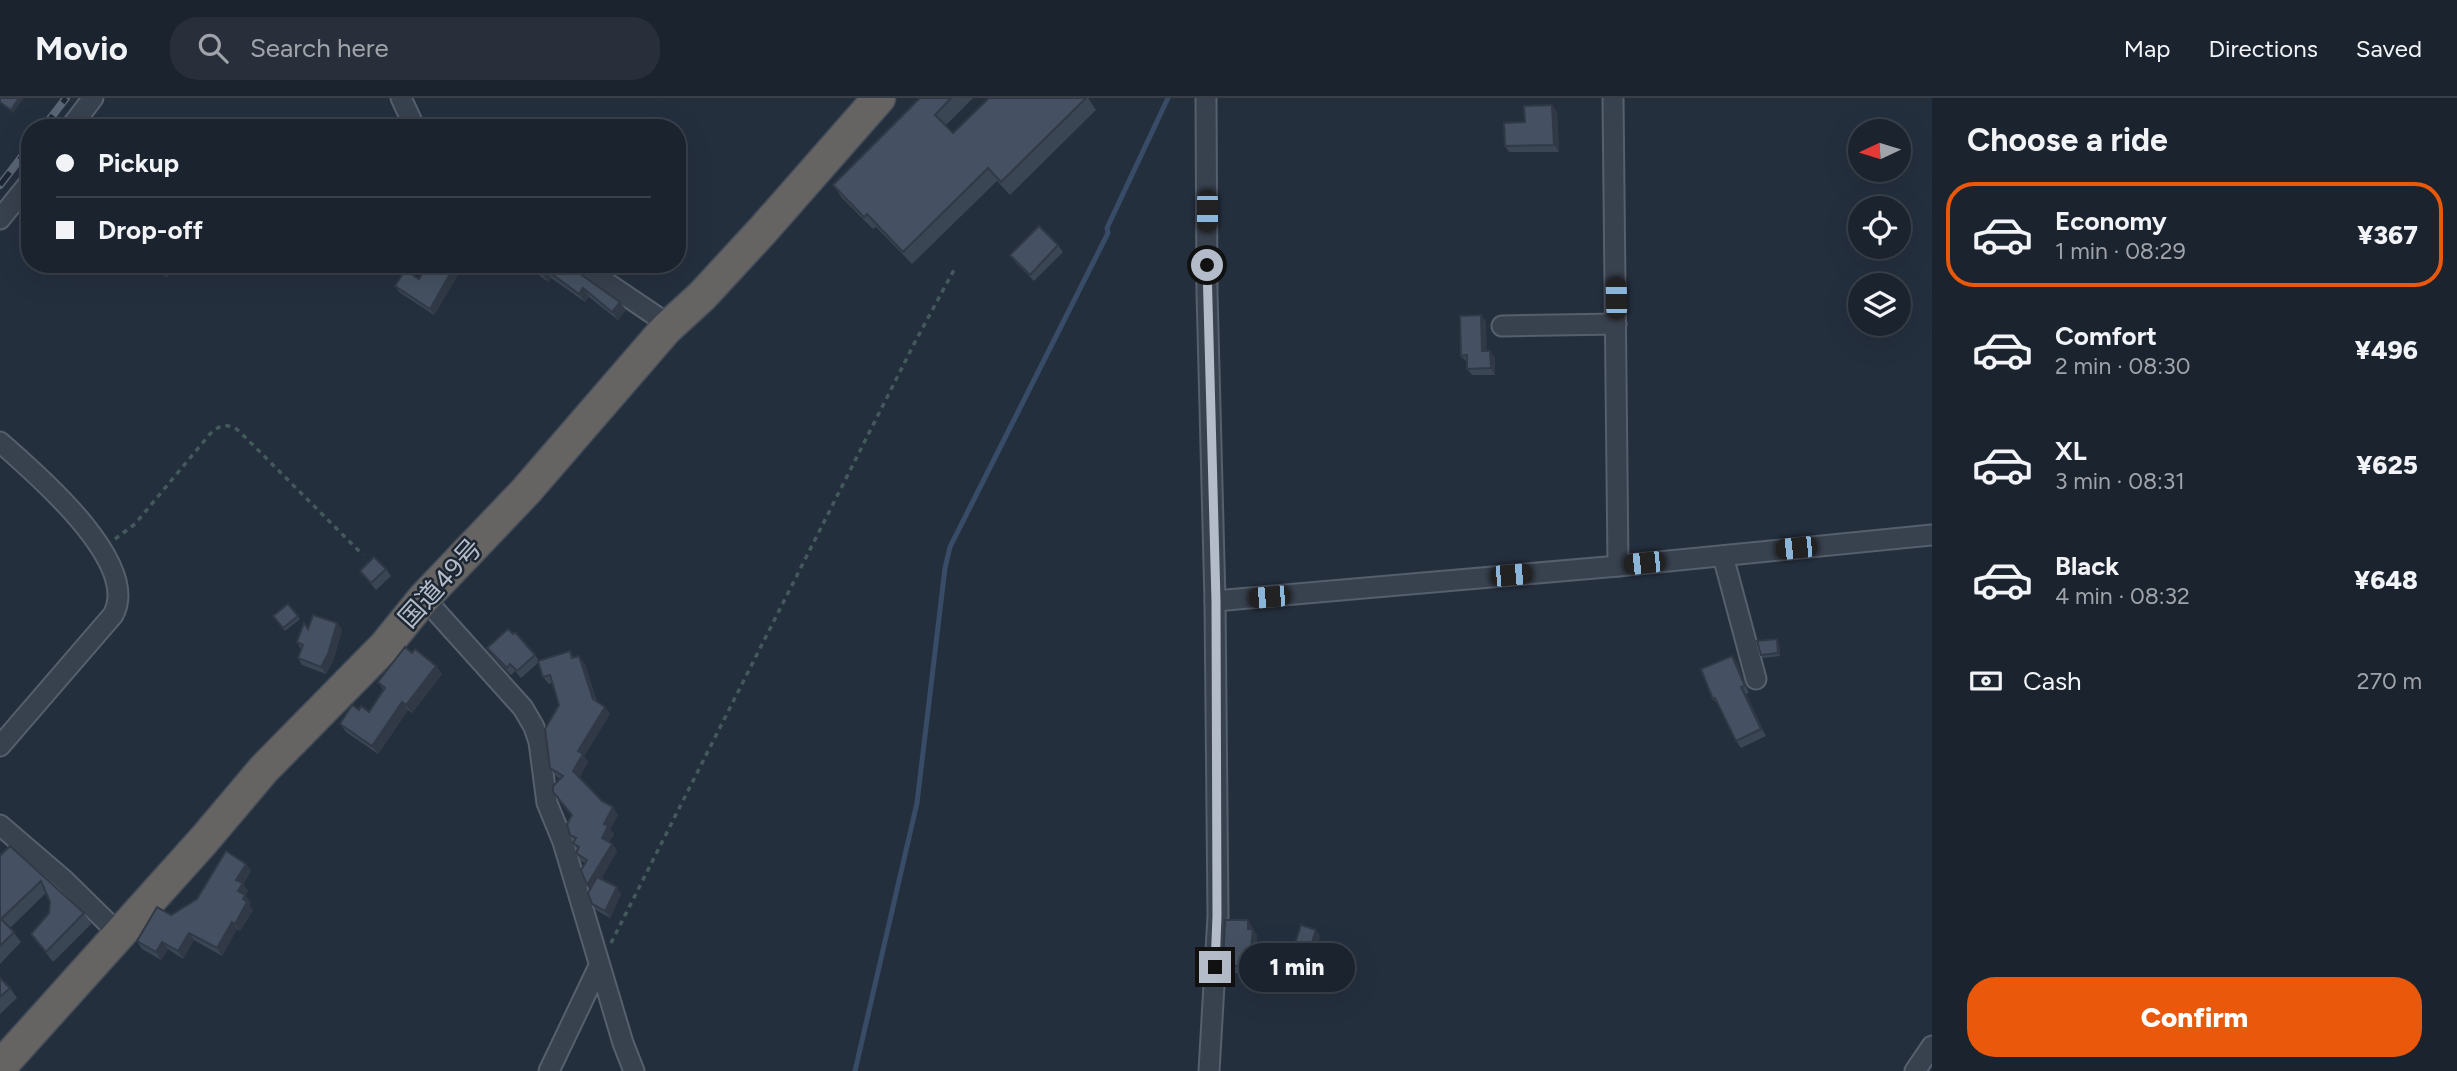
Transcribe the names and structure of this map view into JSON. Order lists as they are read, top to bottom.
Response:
{
  "streets": {
    "highway": ["国道49号"]
  },
  "north": "left",
  "page": {
    "header": "Movio",
    "search": "Search here",
    "nav": ["Map", "Directions", "Saved"],
    "heading": "Choose a ride",
    "banner": ["Pickup", "Drop-off"],
    "list": [
      {
        "name": "Economy",
        "note": "1 min · 08:29",
        "value": "¥367"
      },
      {
        "name": "Comfort",
        "note": "2 min · 08:30",
        "value": "¥496"
      },
      {
        "name": "XL",
        "note": "3 min · 08:31",
        "value": "¥625"
      },
      {
        "name": "Black",
        "note": "4 min · 08:32",
        "value": "¥648"
      }
    ],
    "pay": ["Cash", "270 m"],
    "bubble": "1 min",
    "buttons": "Confirm"
  }
}
